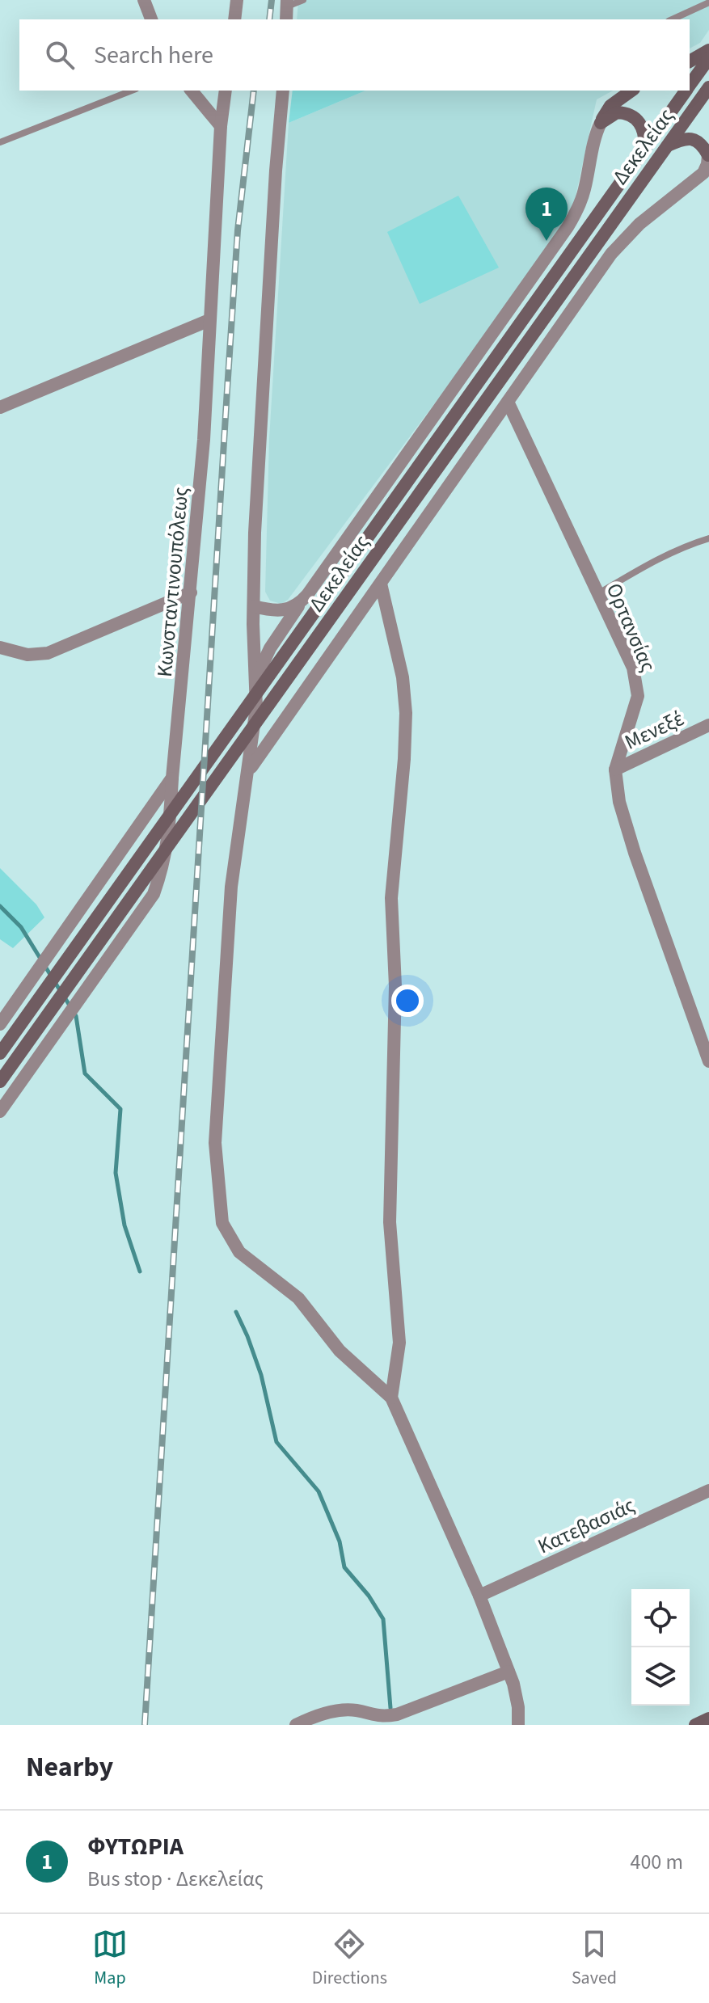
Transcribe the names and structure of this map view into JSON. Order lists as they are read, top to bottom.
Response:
{
  "streets": {
    "main road": ["Δεκελείας"],
    "street": [
      "Κωνσταντινουπόλεως",
      "Ορτανσίας",
      "Μενεξέ",
      "Κατεβασιάς"
    ]
  },
  "crossings": [
    ["Ορτανσίας", "Μενεξέ"]
  ],
  "page": {
    "search": "Search here",
    "pins": "1",
    "heading": "Nearby",
    "list": [
      {
        "mark": "1",
        "name": "ΦΥΤΩΡΙΑ",
        "note": "Bus stop · Δεκελείας",
        "value": "400 m"
      }
    ],
    "nav": ["Map", "Directions", "Saved"]
  }
}
